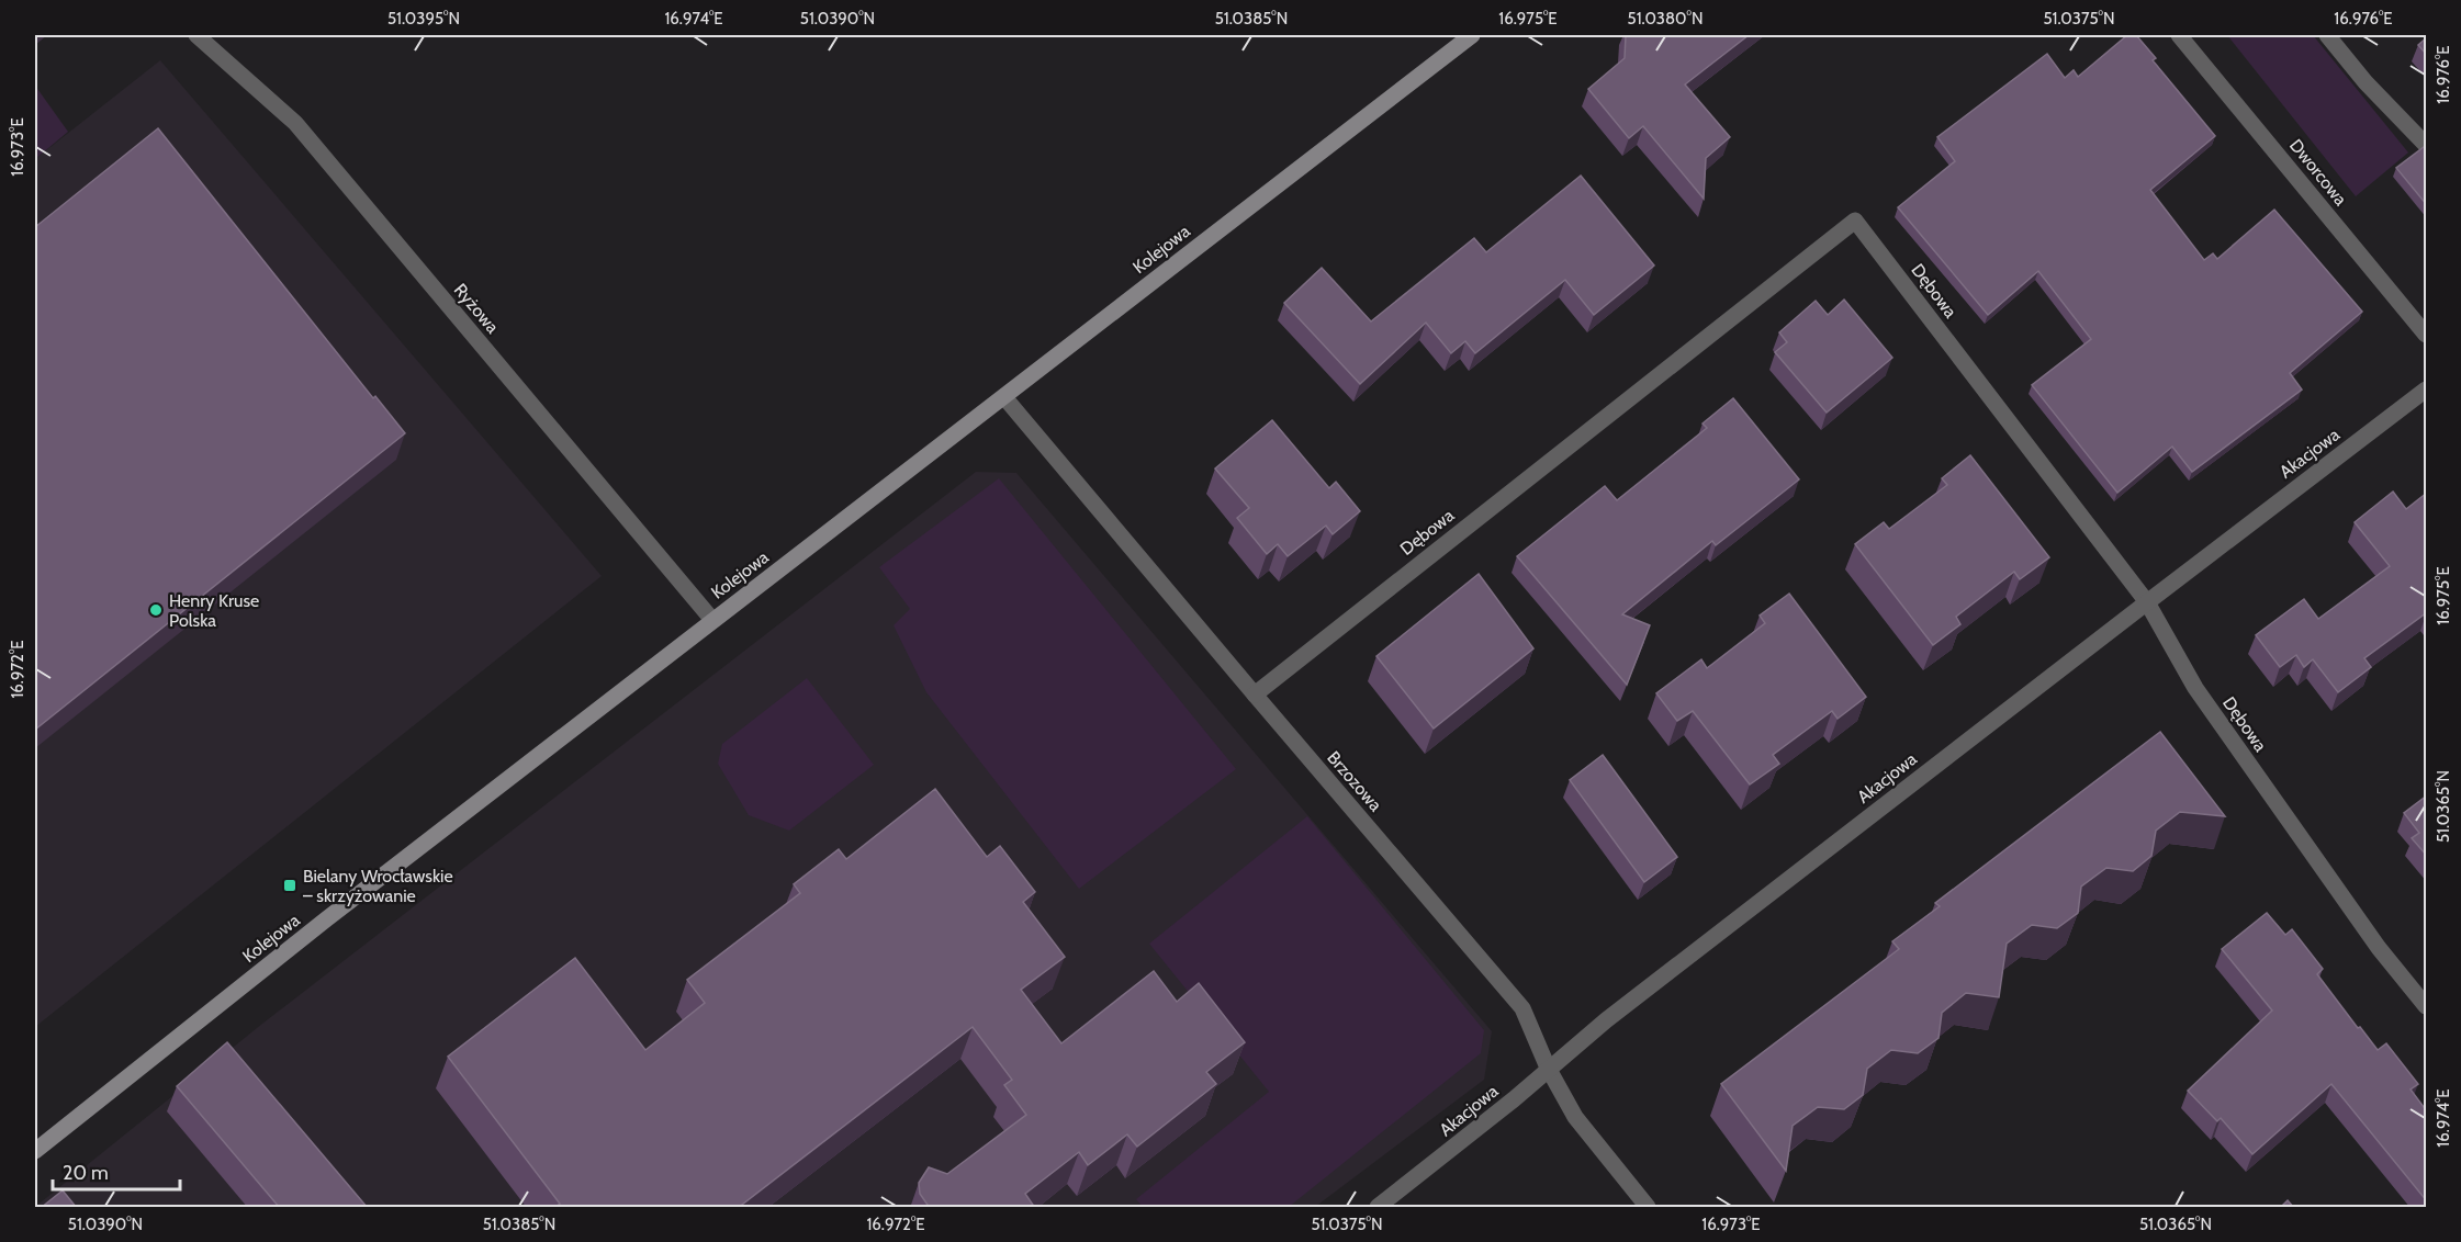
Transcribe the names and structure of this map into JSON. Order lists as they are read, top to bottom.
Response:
{
  "streets": {
    "street": [
      "Dworcowa",
      "Kolejowa",
      "Dębowa",
      "Ryżowa",
      "Akacjowa",
      "Brzozowa"
    ]
  },
  "crossings": [
    ["Kolejowa", "Ryżowa"],
    ["Kolejowa", "Brzozowa"],
    ["Dębowa", "Akacjowa"],
    ["Dębowa", "Brzozowa"],
    ["Akacjowa", "Brzozowa"]
  ],
  "places": {
    "other": ["Henry Kruse Polska"],
    "transit": ["Bielany Wrocławskie – skrzyżowanie"]
  },
  "scale_bar": "20 m",
  "coordinates": [
    "51.0395°N",
    "16.974°E",
    "51.0390°N",
    "51.0385°N",
    "16.975°E",
    "51.0380°N",
    "51.0375°N",
    "16.976°E",
    "16.973°E",
    "16.972°E",
    "51.0365°N"
  ]
}
